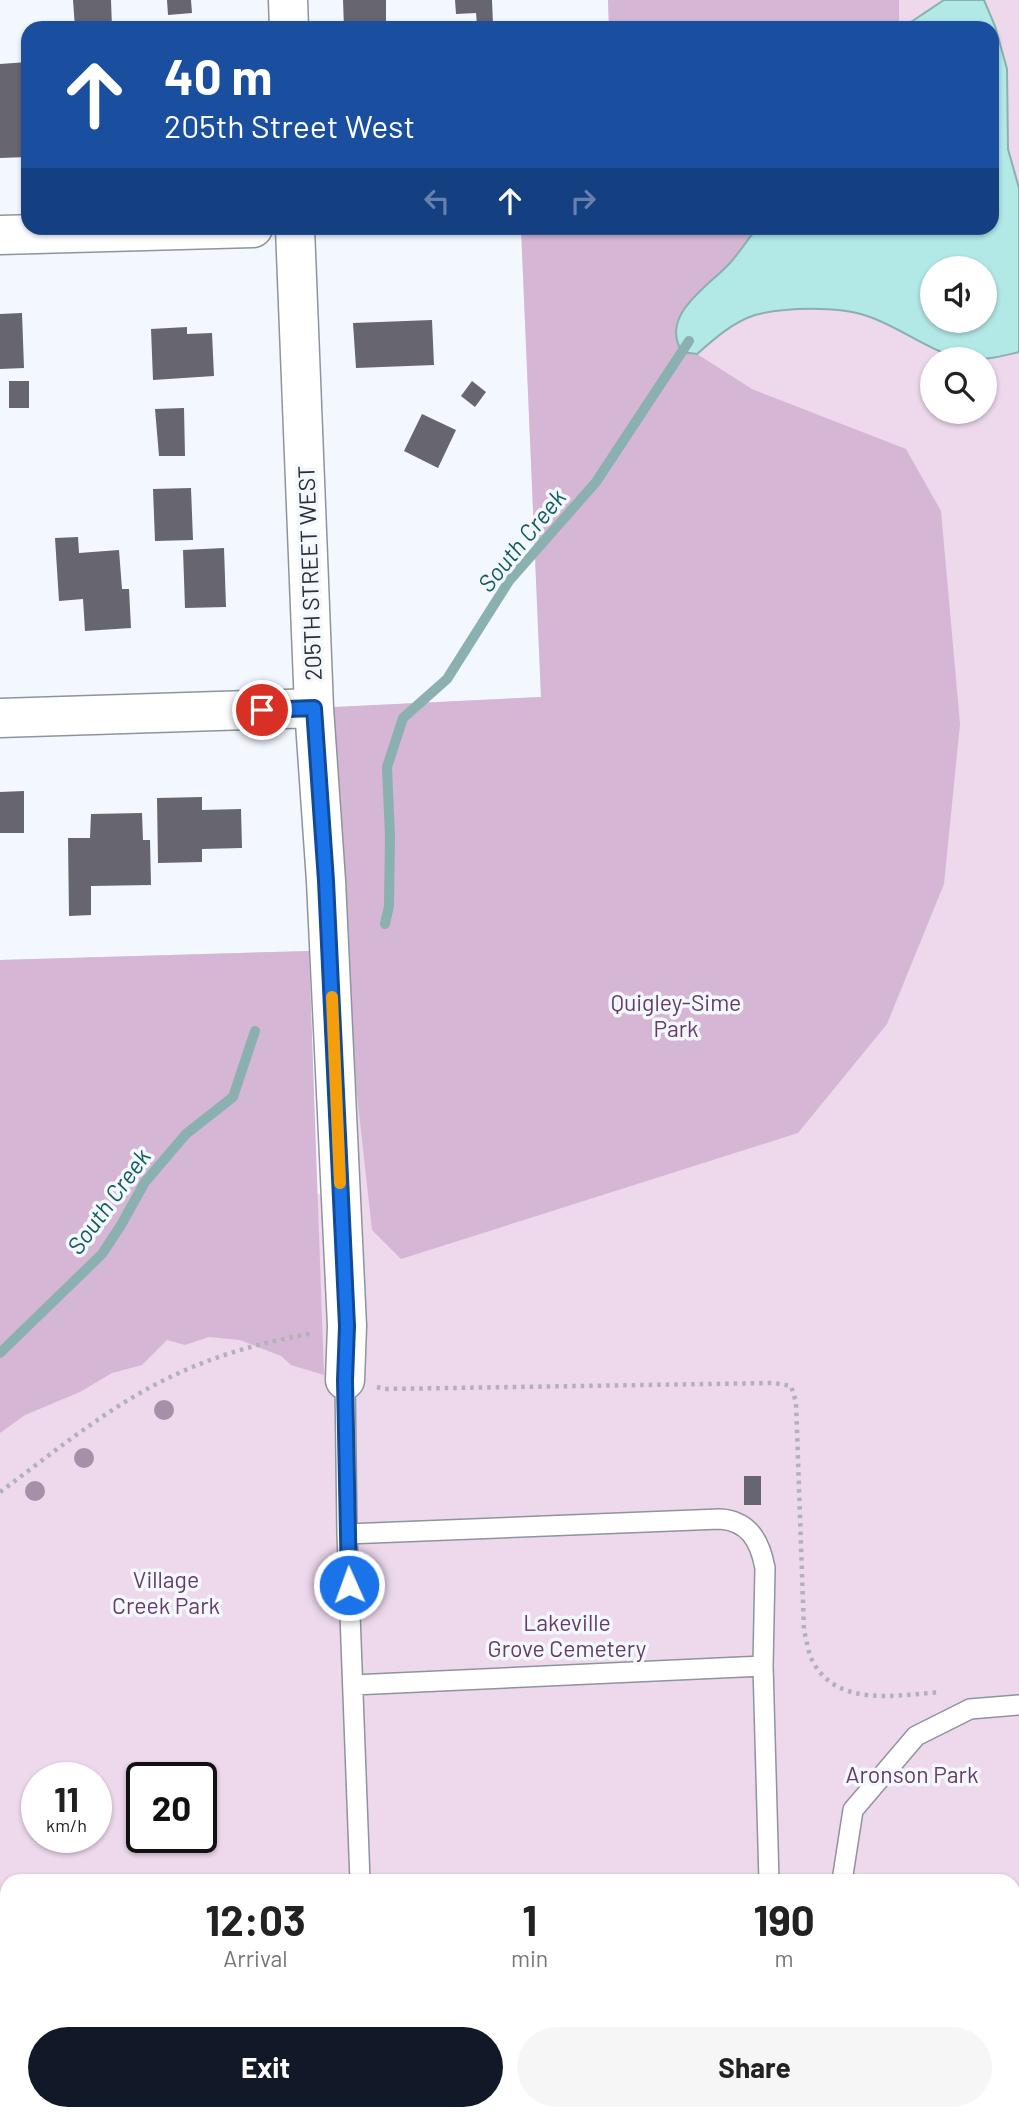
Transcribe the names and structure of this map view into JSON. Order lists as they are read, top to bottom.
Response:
{
  "streets": {
    "street": ["205TH STREET WEST"]
  },
  "water": ["South Creek"],
  "parks": [
    "Quigley-Sime Park",
    "Village Creek Park",
    "Lakeville Grove Cemetery",
    "Aronson Park"
  ],
  "page": {
    "turn": ["40 m", "205th Street West"],
    "speed": "11 km/h",
    "limit": "20",
    "eta": [
      "12:03",
      "Arrival",
      "1",
      "min",
      "190",
      "m"
    ],
    "buttons": ["Exit", "Share"]
  }
}
